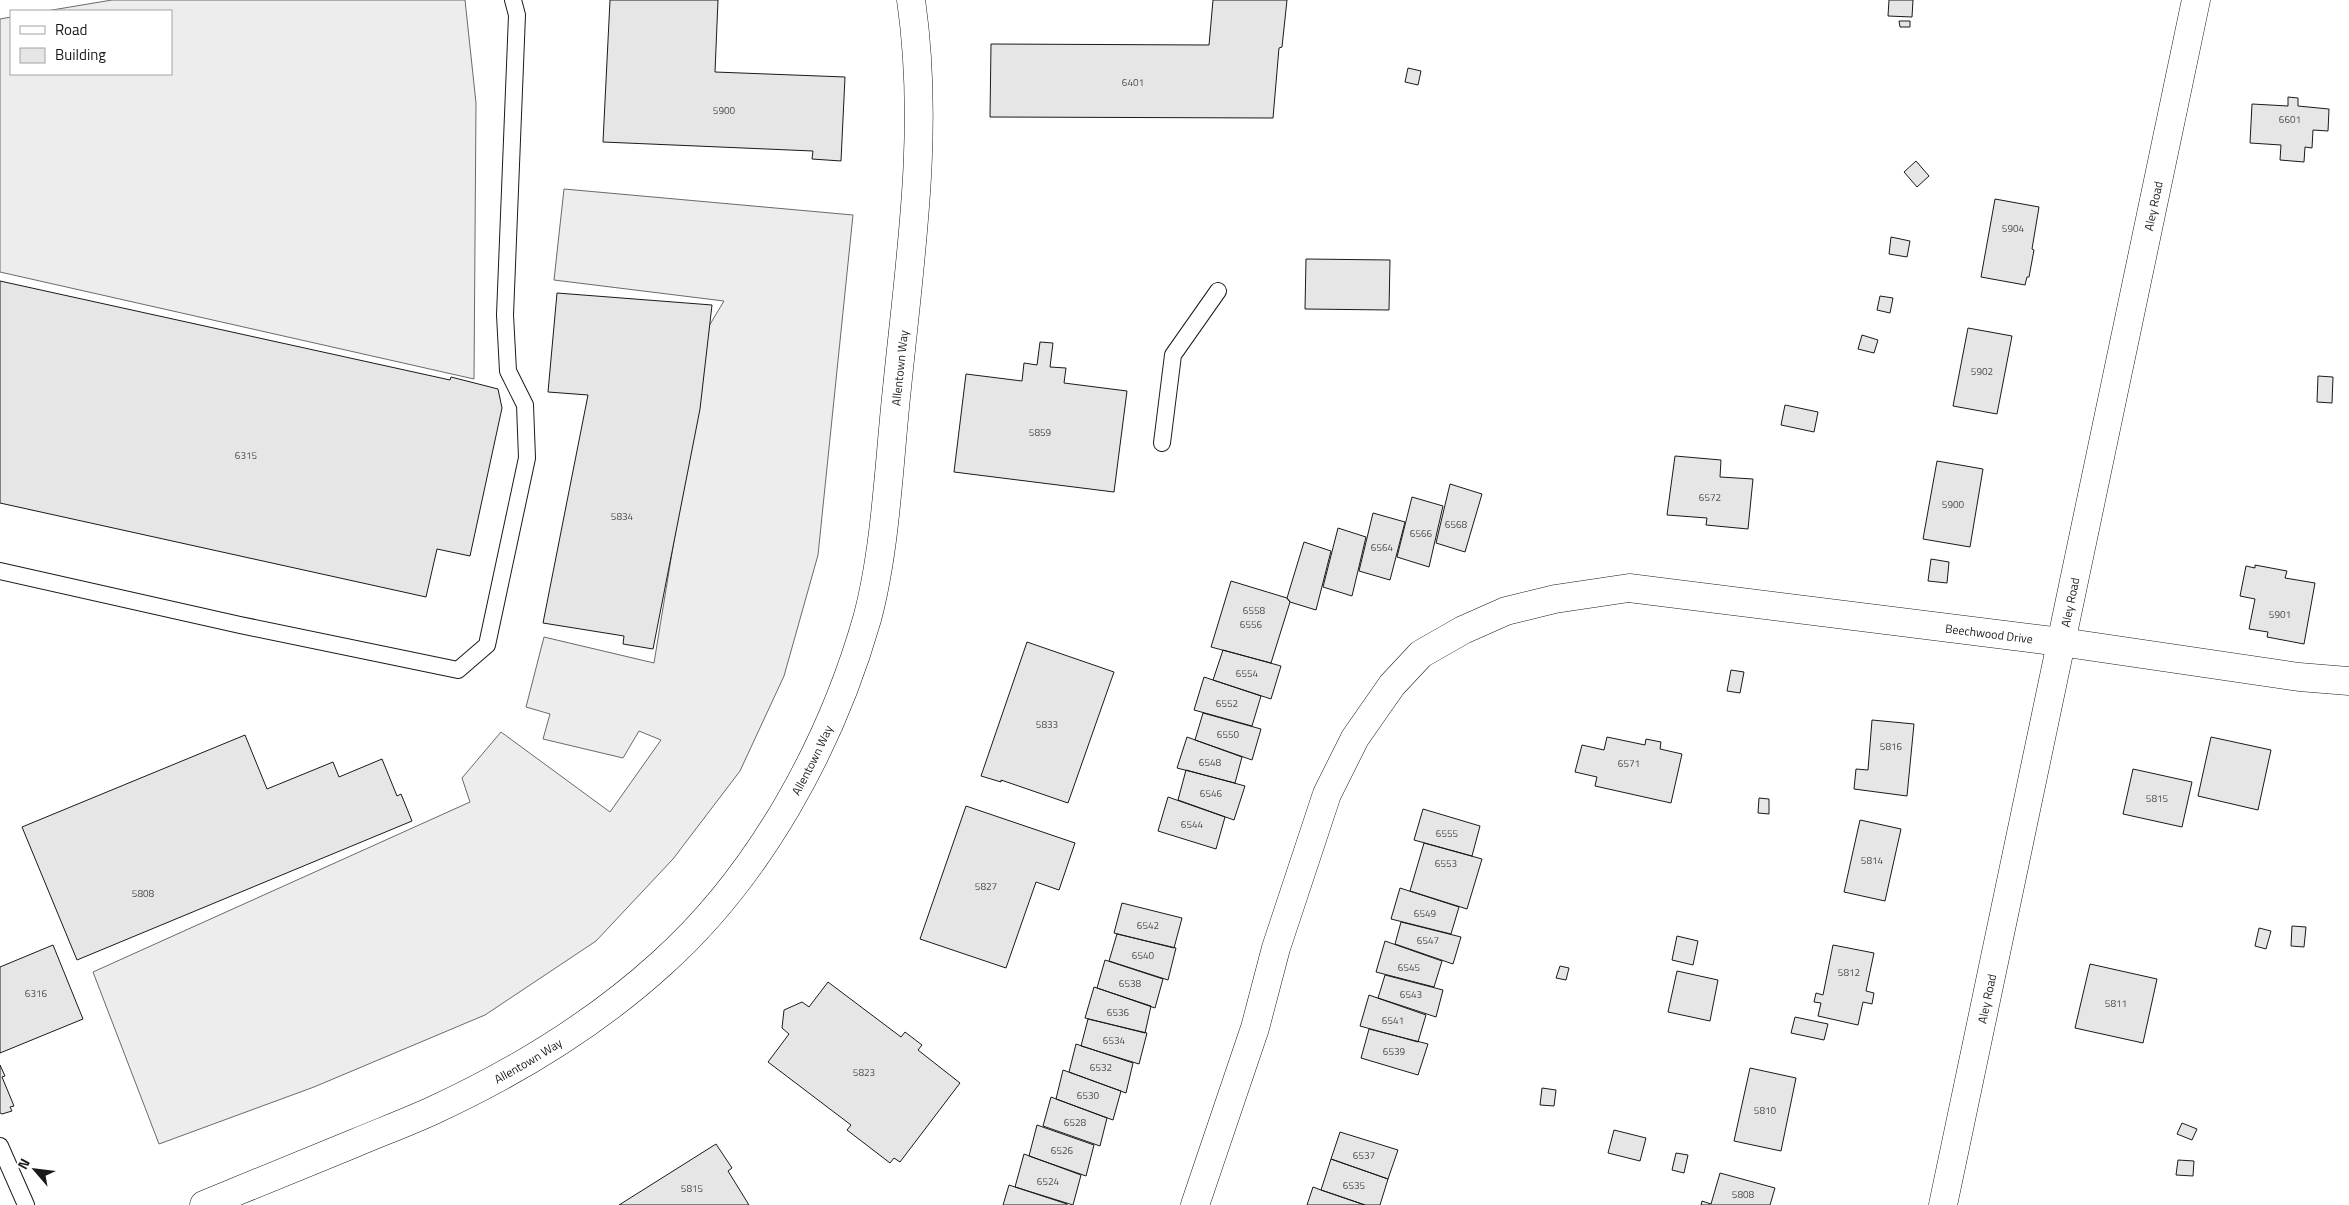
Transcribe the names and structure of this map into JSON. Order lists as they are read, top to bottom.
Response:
{
  "streets": {
    "street": ["Aley Road", "Allentown Way", "Beechwood Drive"]
  },
  "crossings": [
    ["Aley Road", "Beechwood Drive"]
  ],
  "house_numbers": [
    "6401",
    "5900",
    "6601",
    "5904",
    "5902",
    "5859",
    "6315",
    "6572",
    "5900",
    "5834",
    "6568",
    "6566",
    "6564",
    "6558",
    "5901",
    "6556",
    "6554",
    "6552",
    "5833",
    "6550",
    "5816",
    "6548",
    "6571",
    "6546",
    "5815",
    "6544",
    "6555",
    "5814",
    "6553",
    "5827",
    "5808",
    "6549",
    "6542",
    "6547",
    "6540",
    "6545",
    "5812",
    "6538",
    "6316",
    "6543",
    "5811",
    "6536",
    "6541",
    "6534",
    "6539",
    "6532",
    "5823",
    "6530",
    "5810",
    "6528",
    "6526",
    "6537",
    "6524",
    "6535",
    "5815",
    "5808"
  ],
  "legend": ["Road", "Building"],
  "north": "top left"
}
